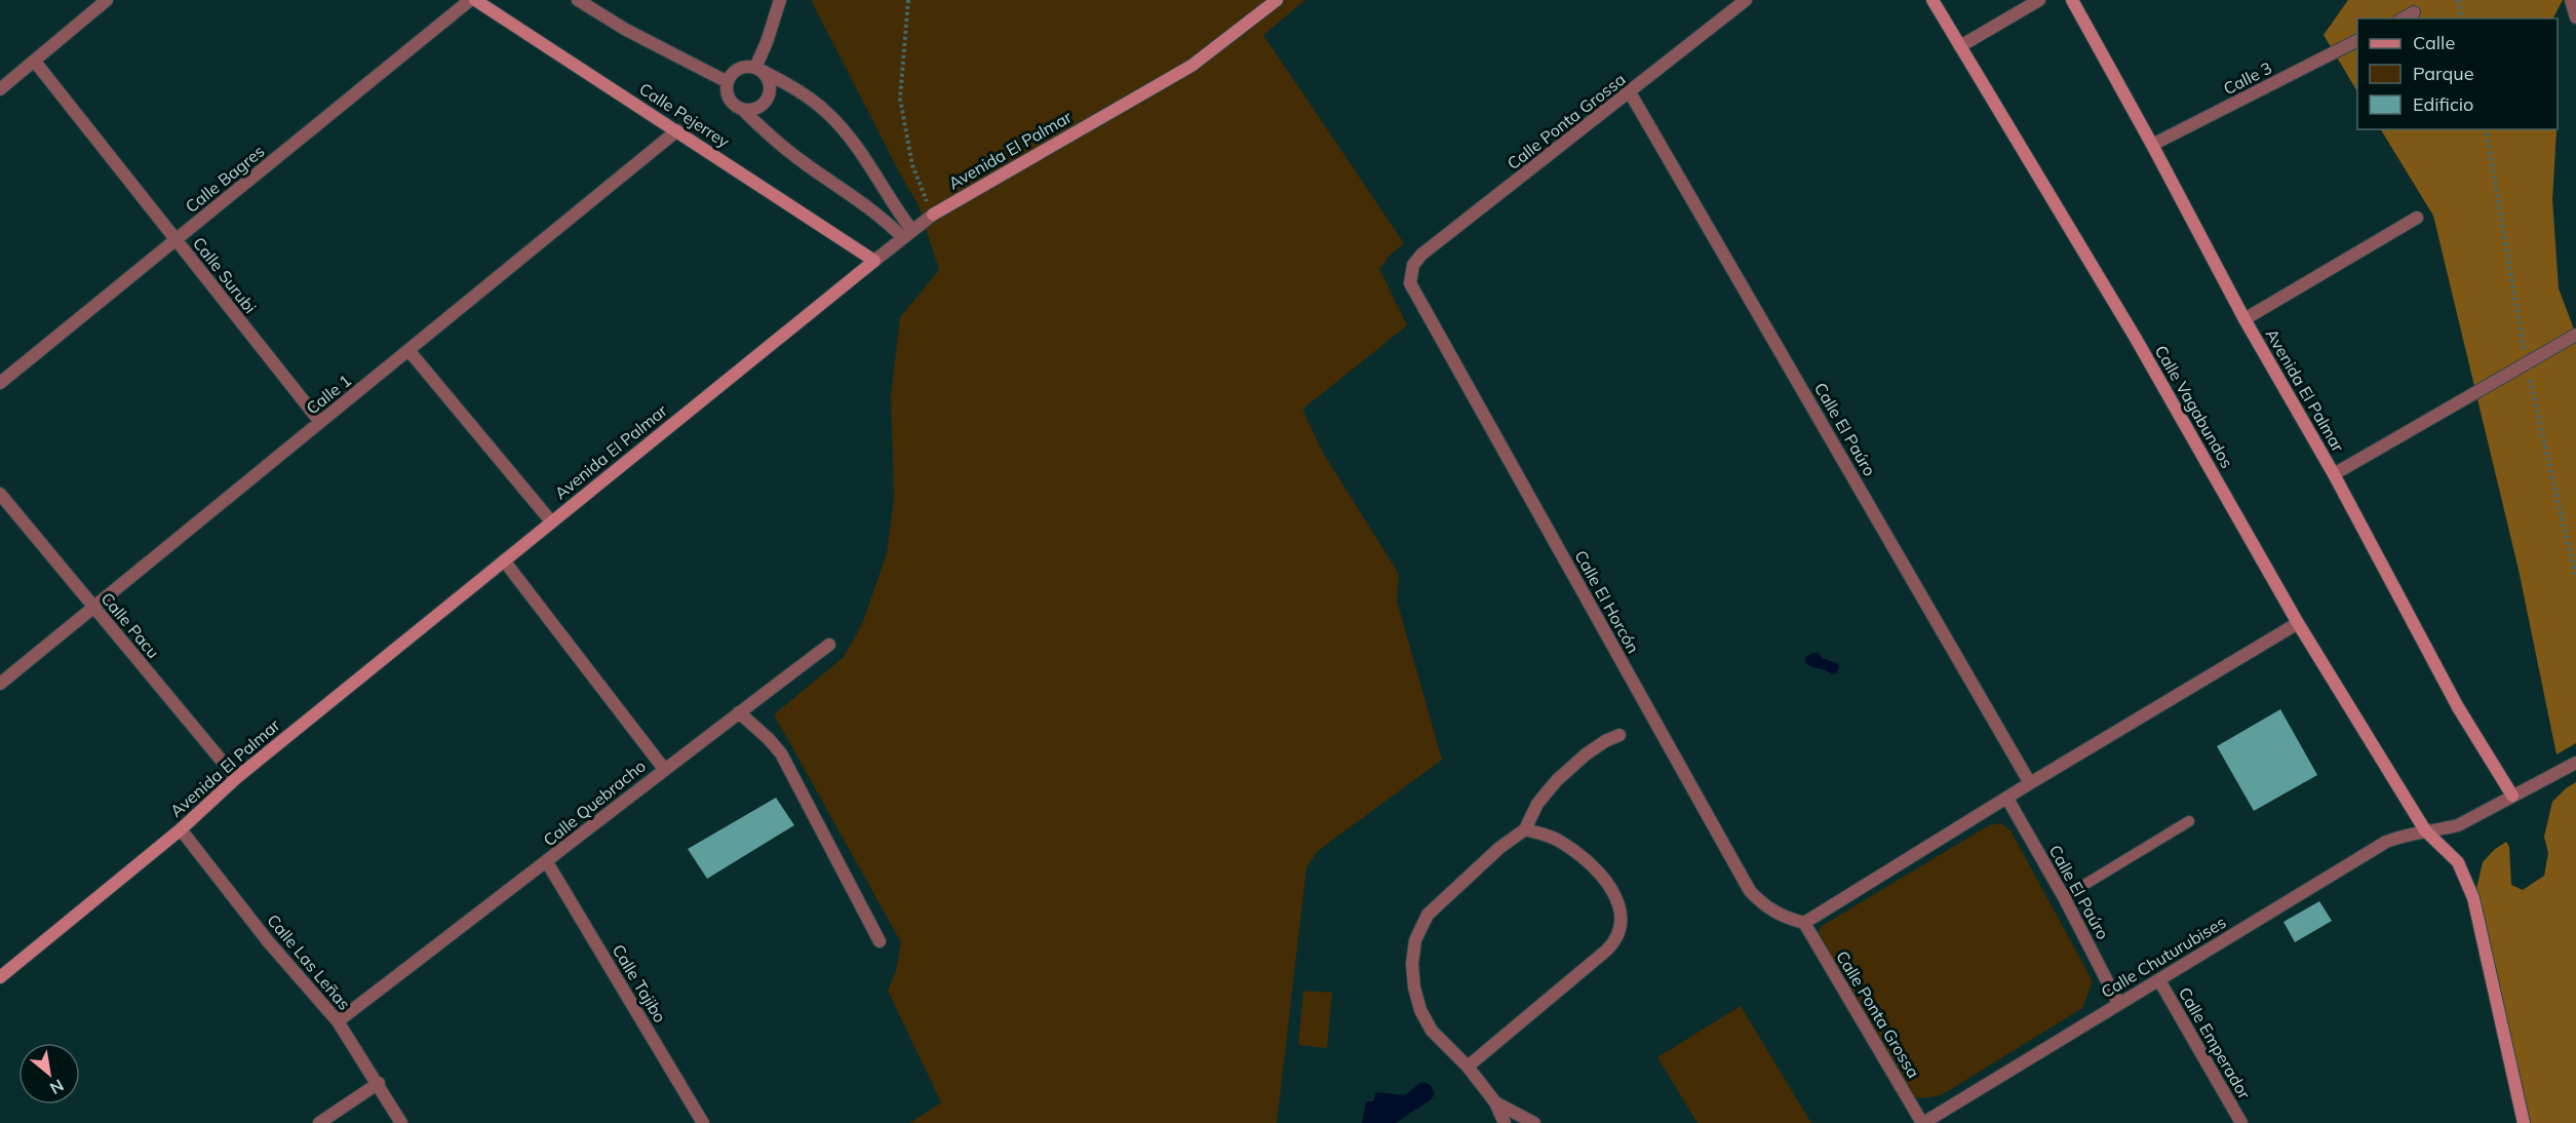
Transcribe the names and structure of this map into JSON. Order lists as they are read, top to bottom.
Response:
{
  "streets": {
    "street": [
      "Calle 3",
      "Calle Pejerrey",
      "Calle Ponta Grossa",
      "Avenida El Palmar",
      "Calle Bagres",
      "Calle Surubi",
      "Calle 1",
      "Calle Vagabundos",
      "Calle El Paúro",
      "Calle El Horcón",
      "Calle Pacu",
      "Calle Quebracho",
      "Calle Chuturubises",
      "Calle Las Leñas",
      "Calle Tajibo",
      "Calle Emperador"
    ]
  },
  "crossings": [
    ["Calle 3", "Avenida El Palmar"],
    ["Calle Pejerrey", "Avenida El Palmar"],
    ["Calle Pejerrey", "Calle 1"],
    ["Calle Ponta Grossa", "Calle El Paúro"],
    ["Calle Ponta Grossa", "Calle El Horcón"],
    ["Calle Ponta Grossa", "Calle Chuturubises"],
    ["Avenida El Palmar", "Calle Pacu"],
    ["Avenida El Palmar", "Calle Quebracho"],
    ["Avenida El Palmar", "Calle Chuturubises"],
    ["Avenida El Palmar", "Calle Las Leñas"],
    ["Calle Bagres", "Calle Surubi"],
    ["Calle Surubi", "Calle 1"],
    ["Calle 1", "Calle Pacu"],
    ["Calle Vagabundos", "Calle Chuturubises"],
    ["Calle El Paúro", "Calle Chuturubises"],
    ["Calle Quebracho", "Calle Las Leñas"],
    ["Calle Quebracho", "Calle Tajibo"],
    ["Calle Chuturubises", "Calle Emperador"]
  ],
  "legend": ["Calle", "Parque", "Edificio"],
  "north": "bottom right"
}
